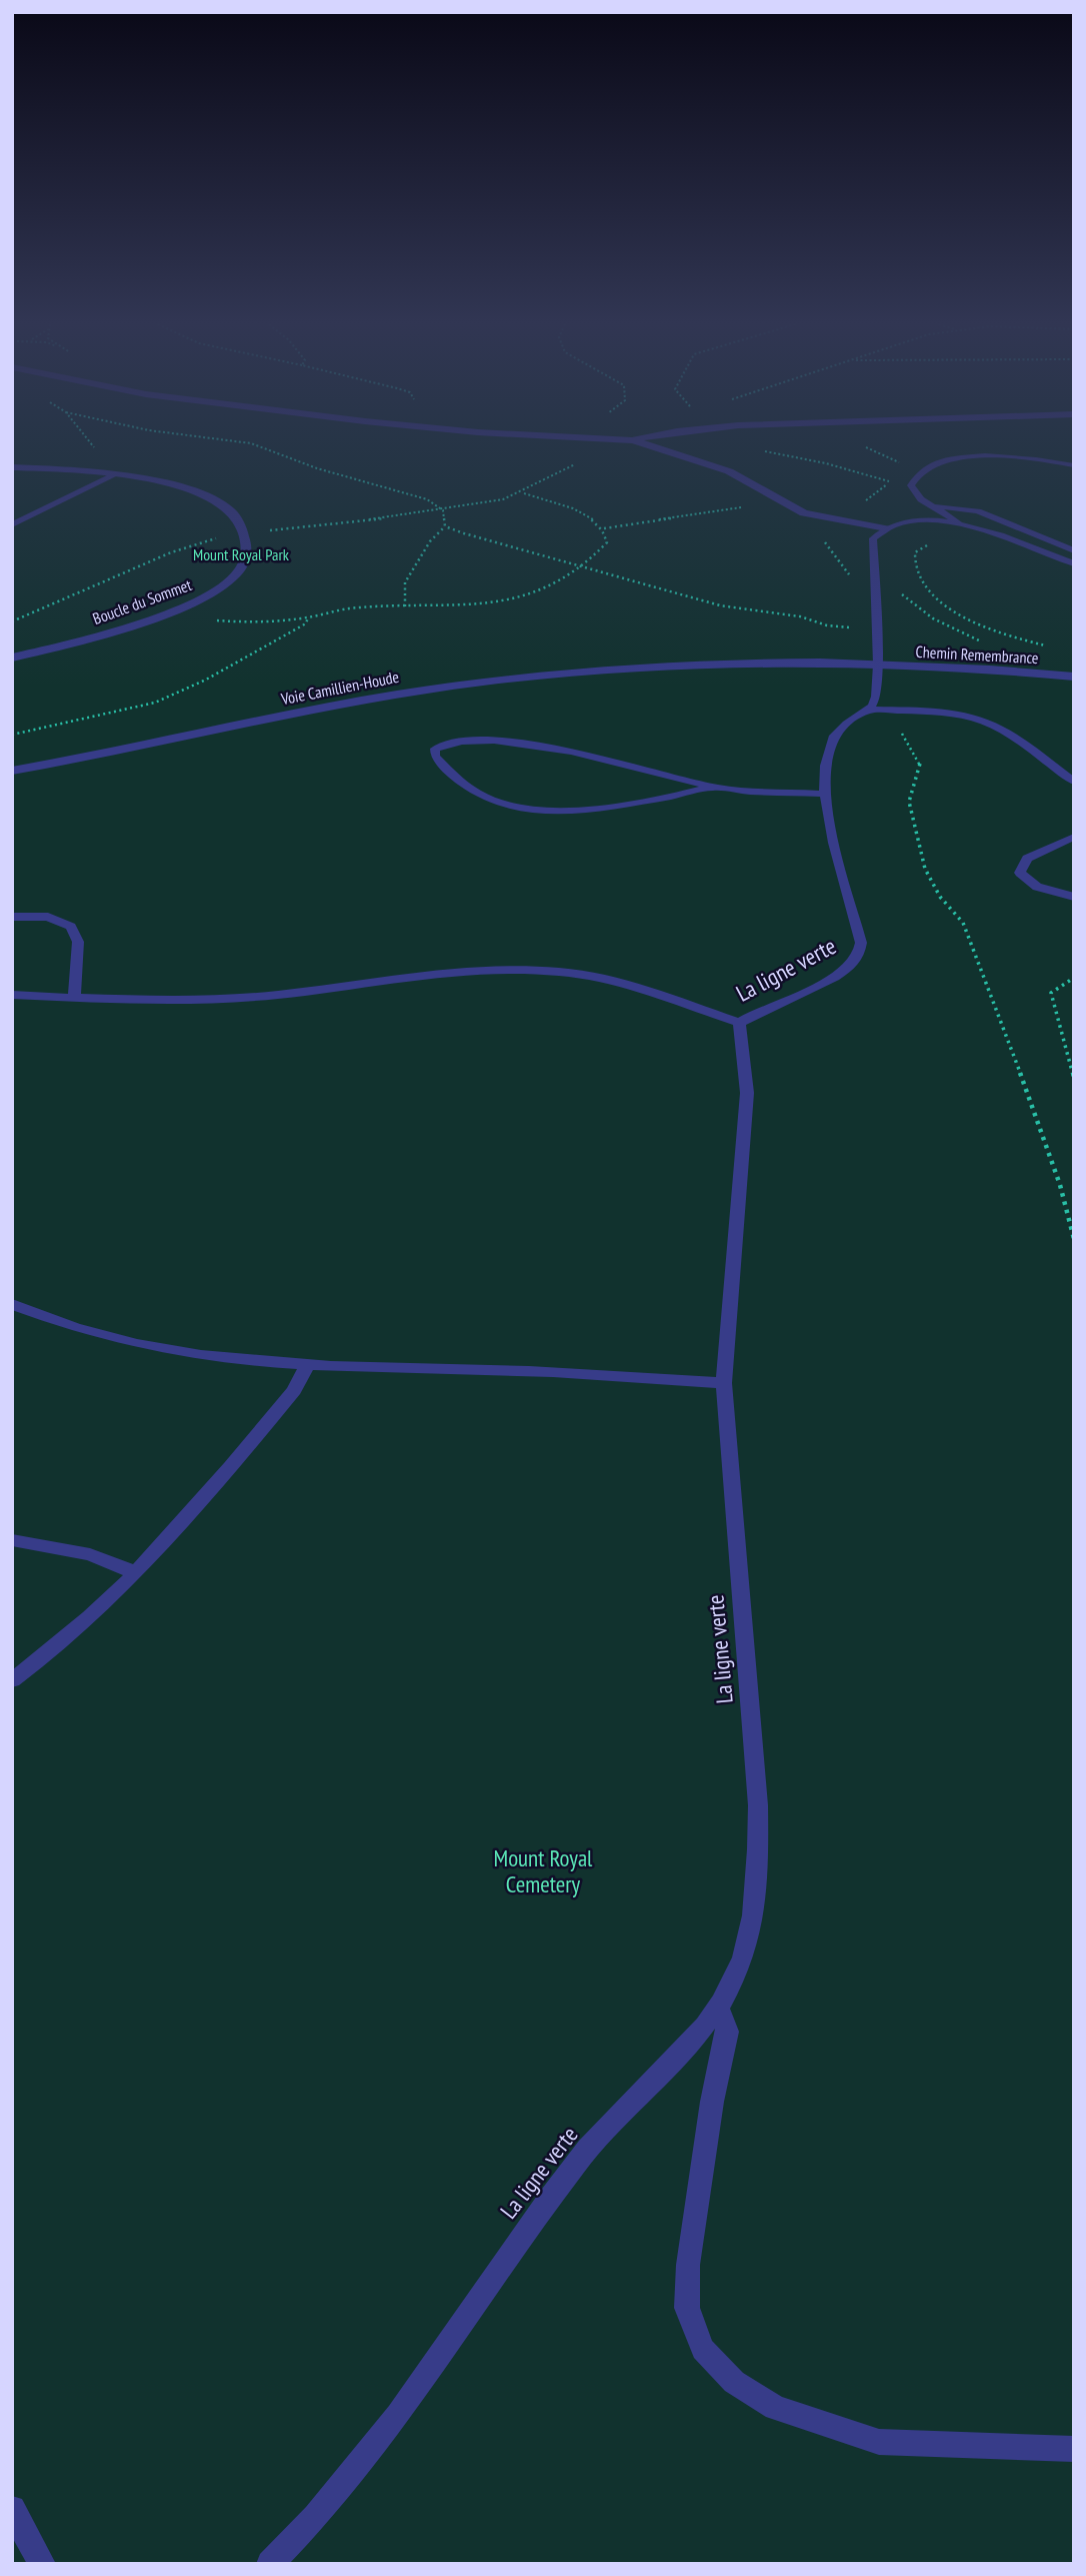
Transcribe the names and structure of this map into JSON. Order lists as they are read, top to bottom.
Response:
{
  "streets": {
    "street": ["Boucle du Sommet", "Chemin Remembrance", "Voie Camillien-Houde"],
    "lane": ["La ligne verte"]
  },
  "crossings": [
    ["Chemin Remembrance", "Voie Camillien-Houde"]
  ],
  "parks": ["Mount Royal Park", "Mount Royal Cemetery"]
}
